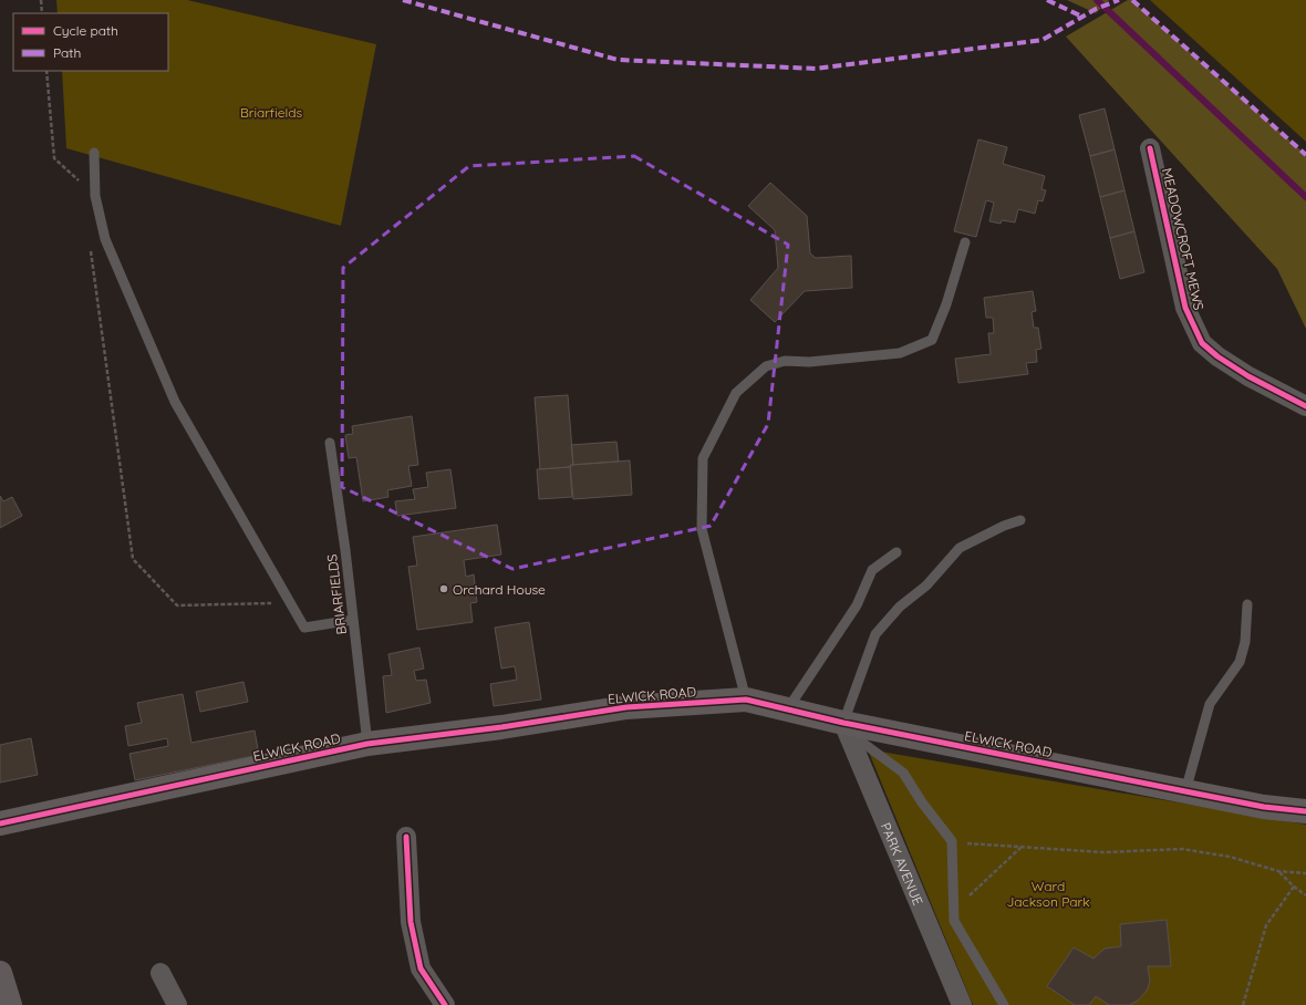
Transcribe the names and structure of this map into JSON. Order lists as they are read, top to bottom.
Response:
{
  "streets": {
    "street": ["MEADOWCROFT MEWS", "ELWICK ROAD", "PARK AVENUE"],
    "lane": ["BRIARFIELDS"]
  },
  "crossings": [
    ["BRIARFIELDS", "ELWICK ROAD"],
    ["ELWICK ROAD", "PARK AVENUE"]
  ],
  "parks": ["Briarfields", "Ward Jackson Park"],
  "places": ["Orchard House"],
  "legend": ["Cycle path", "Path"]
}
